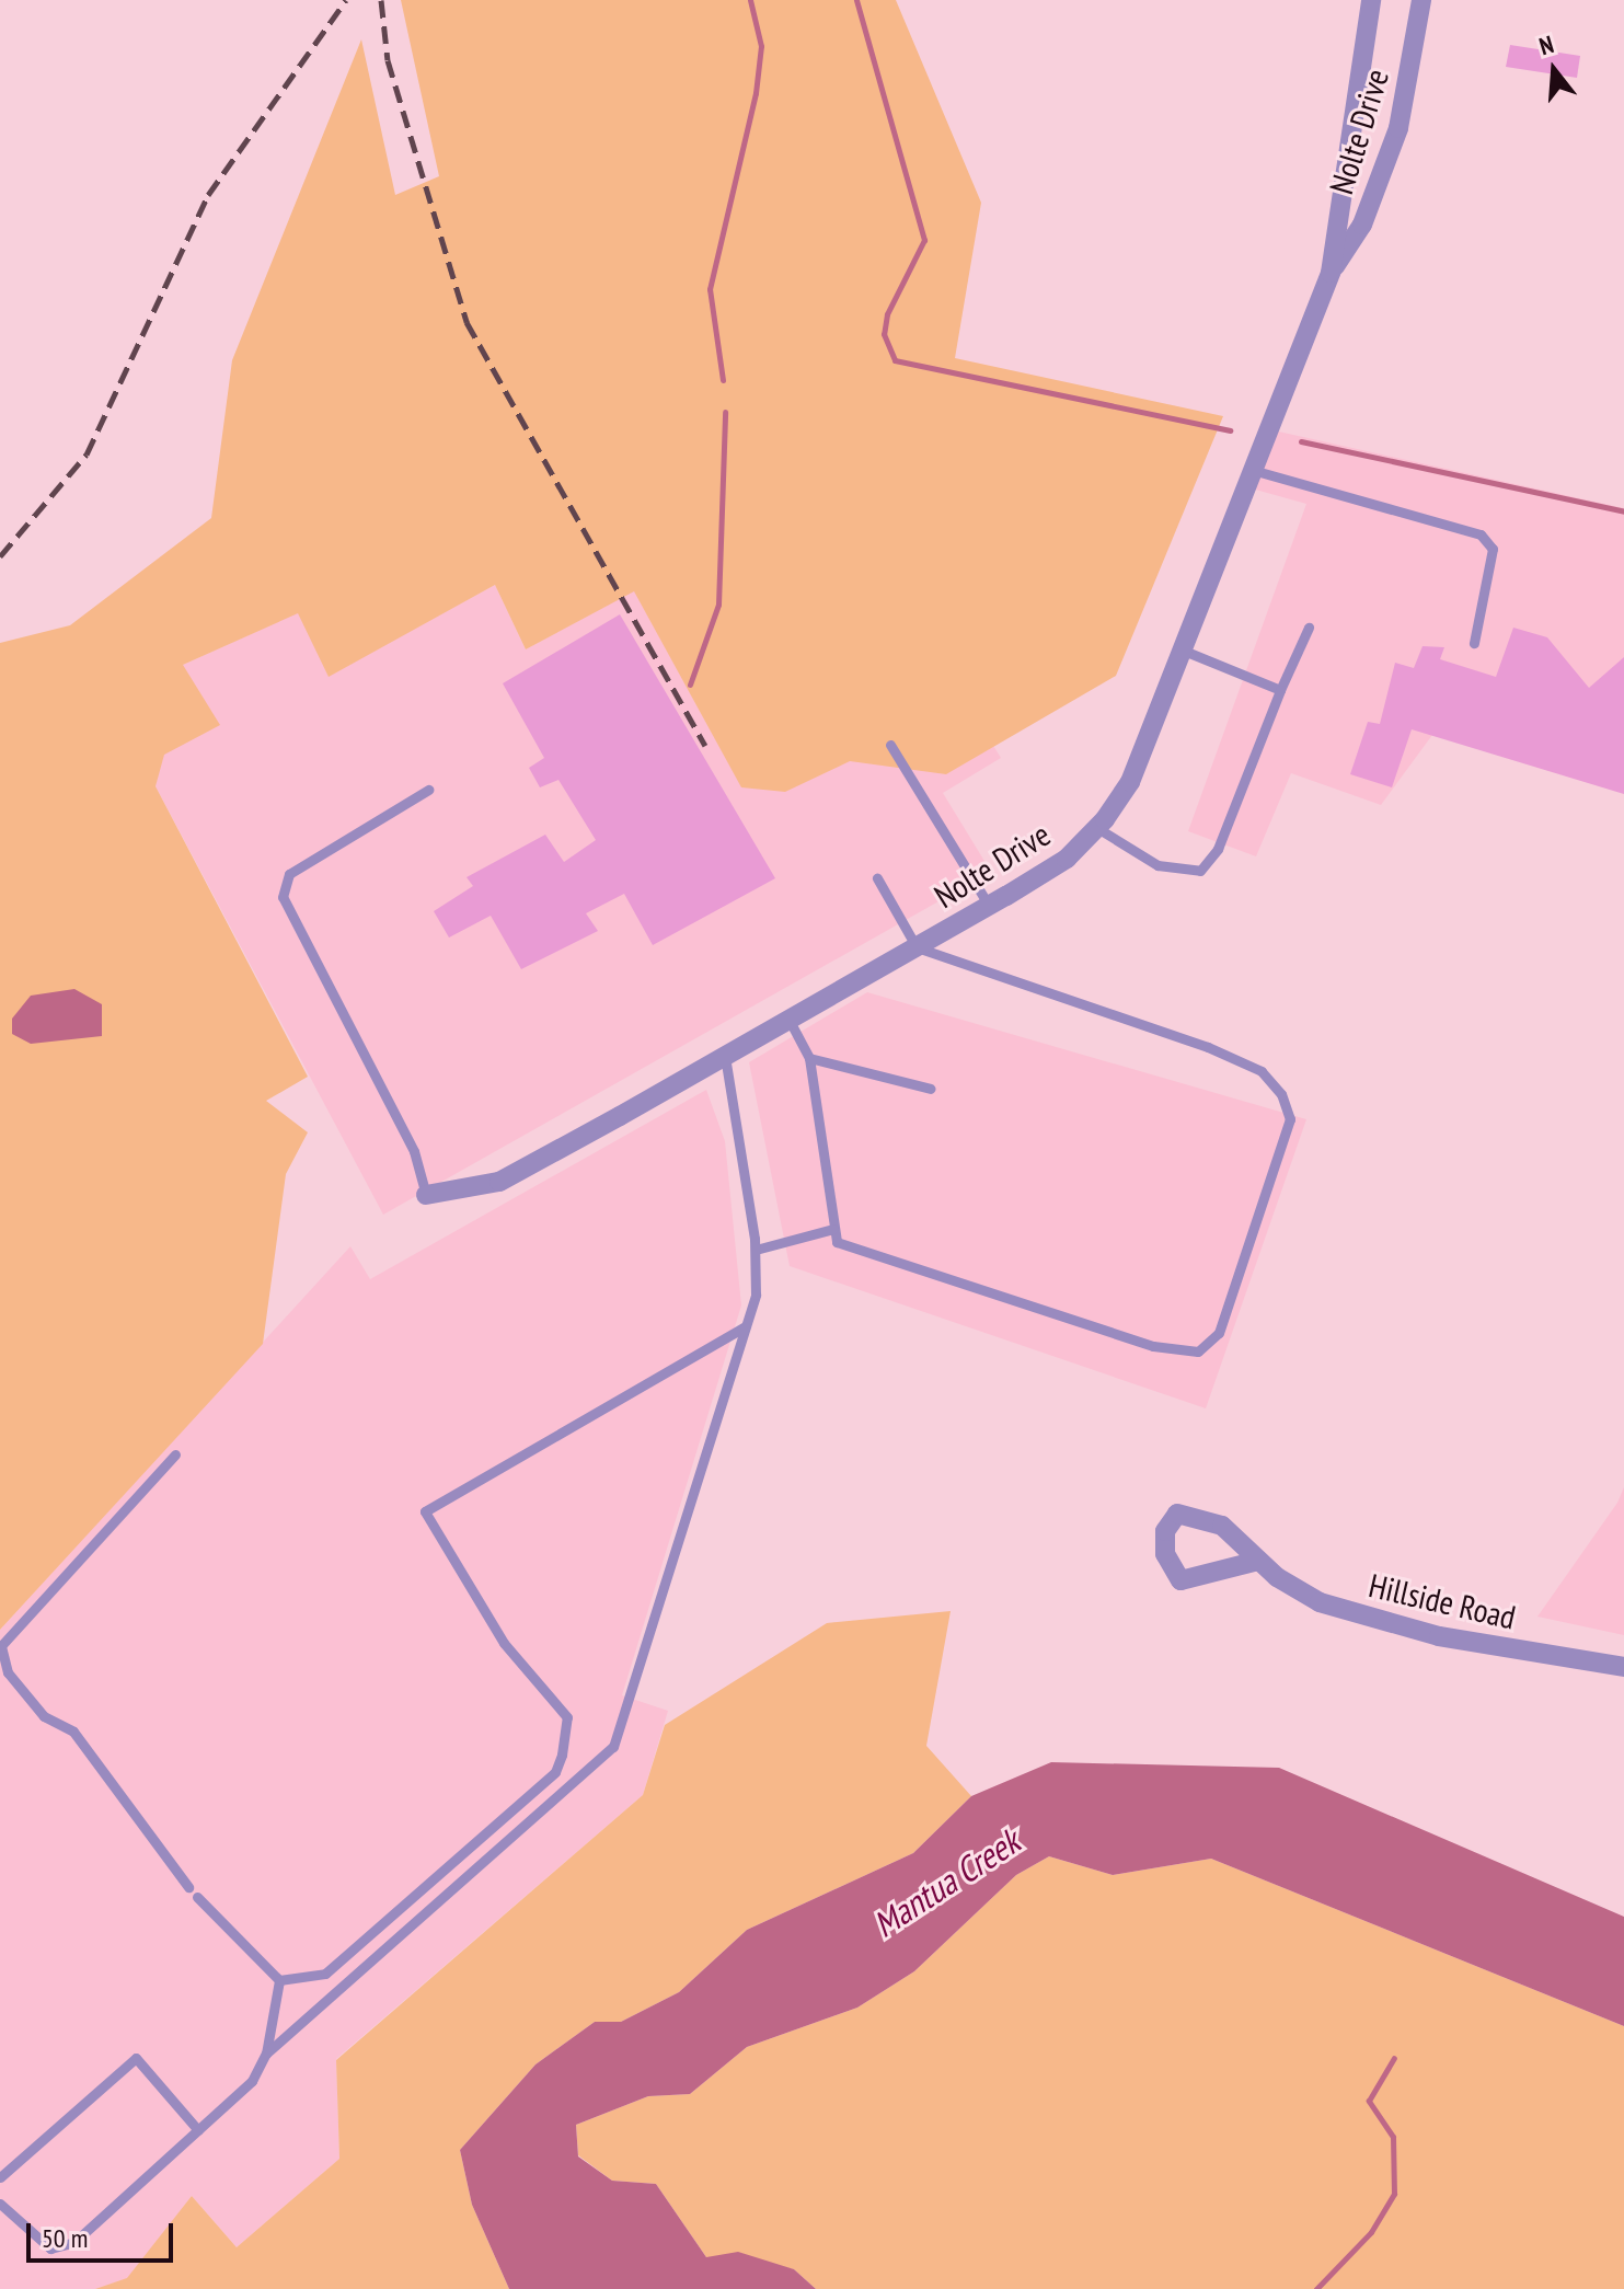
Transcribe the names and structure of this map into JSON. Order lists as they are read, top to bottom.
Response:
{
  "streets": {
    "street": ["Nolte Drive", "Hillside Road"]
  },
  "water": ["Mantua Creek"],
  "scale_bar": "50 m",
  "north": "top"
}
